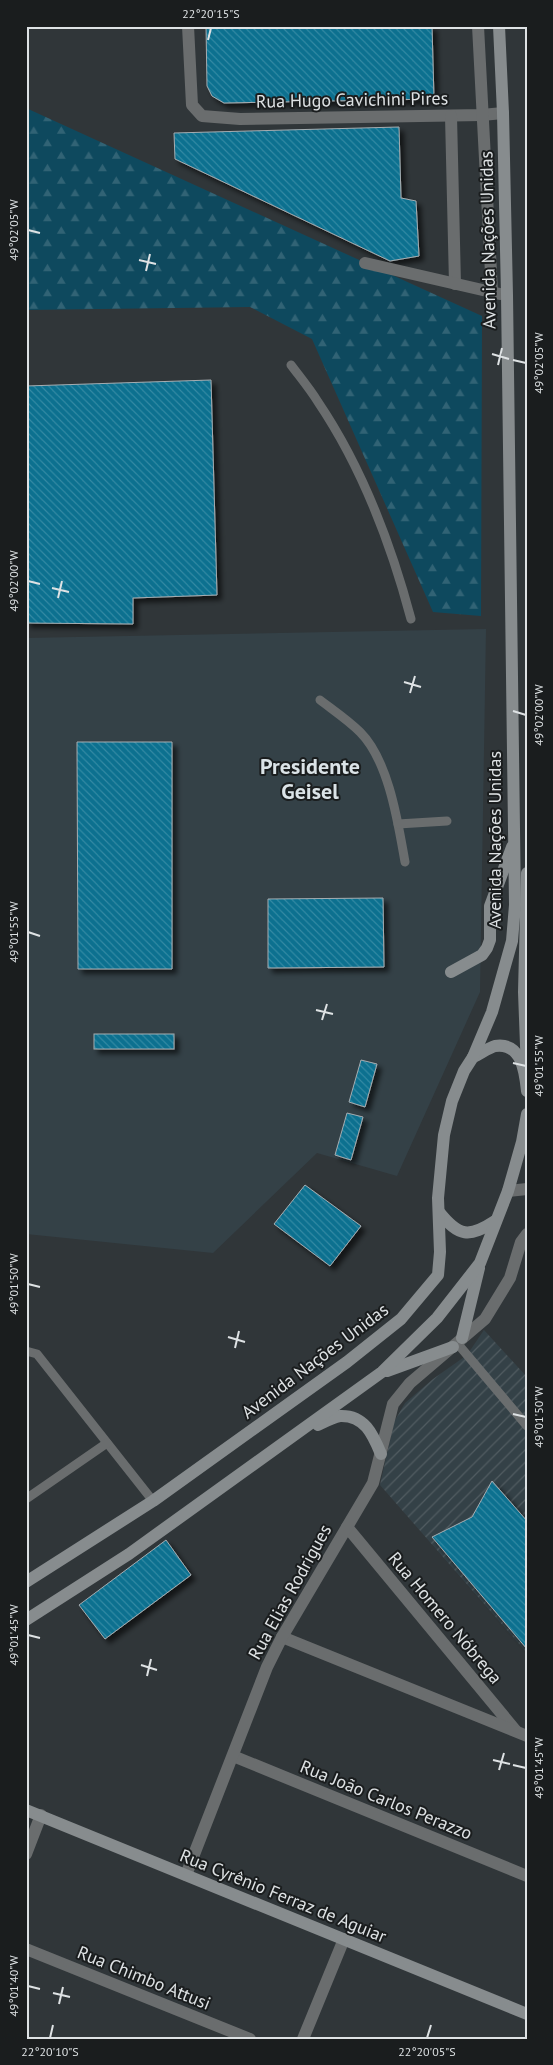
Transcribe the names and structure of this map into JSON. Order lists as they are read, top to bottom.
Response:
{
  "streets": {
    "main road": ["Avenida Nações Unidas", "Rua Cyrênio Ferraz de Aguiar"],
    "street": [
      "Rua Hugo Cavichini Pires",
      "Rua Elias Rodrigues",
      "Rua Homero Nóbrega",
      "Rua João Carlos Perazzo",
      "Rua Chimbo Attusi"
    ]
  },
  "crossings": [
    ["Rua Hugo Cavichini Pires", "Avenida Nações Unidas"],
    ["Rua Elias Rodrigues", "Rua Homero Nóbrega"],
    ["Rua Elias Rodrigues", "Rua João Carlos Perazzo"],
    ["Rua Elias Rodrigues", "Rua Cyrênio Ferraz de Aguiar"]
  ],
  "districts": ["Presidente Geisel"],
  "coordinates": [
    "22°20'15\"S",
    "49°02'05\"W",
    "49°02'00\"W",
    "49°01'55\"W",
    "49°01'50\"W",
    "49°01'45\"W",
    "49°01'40\"W",
    "22°20'10\"S",
    "22°20'05\"S"
  ]
}
